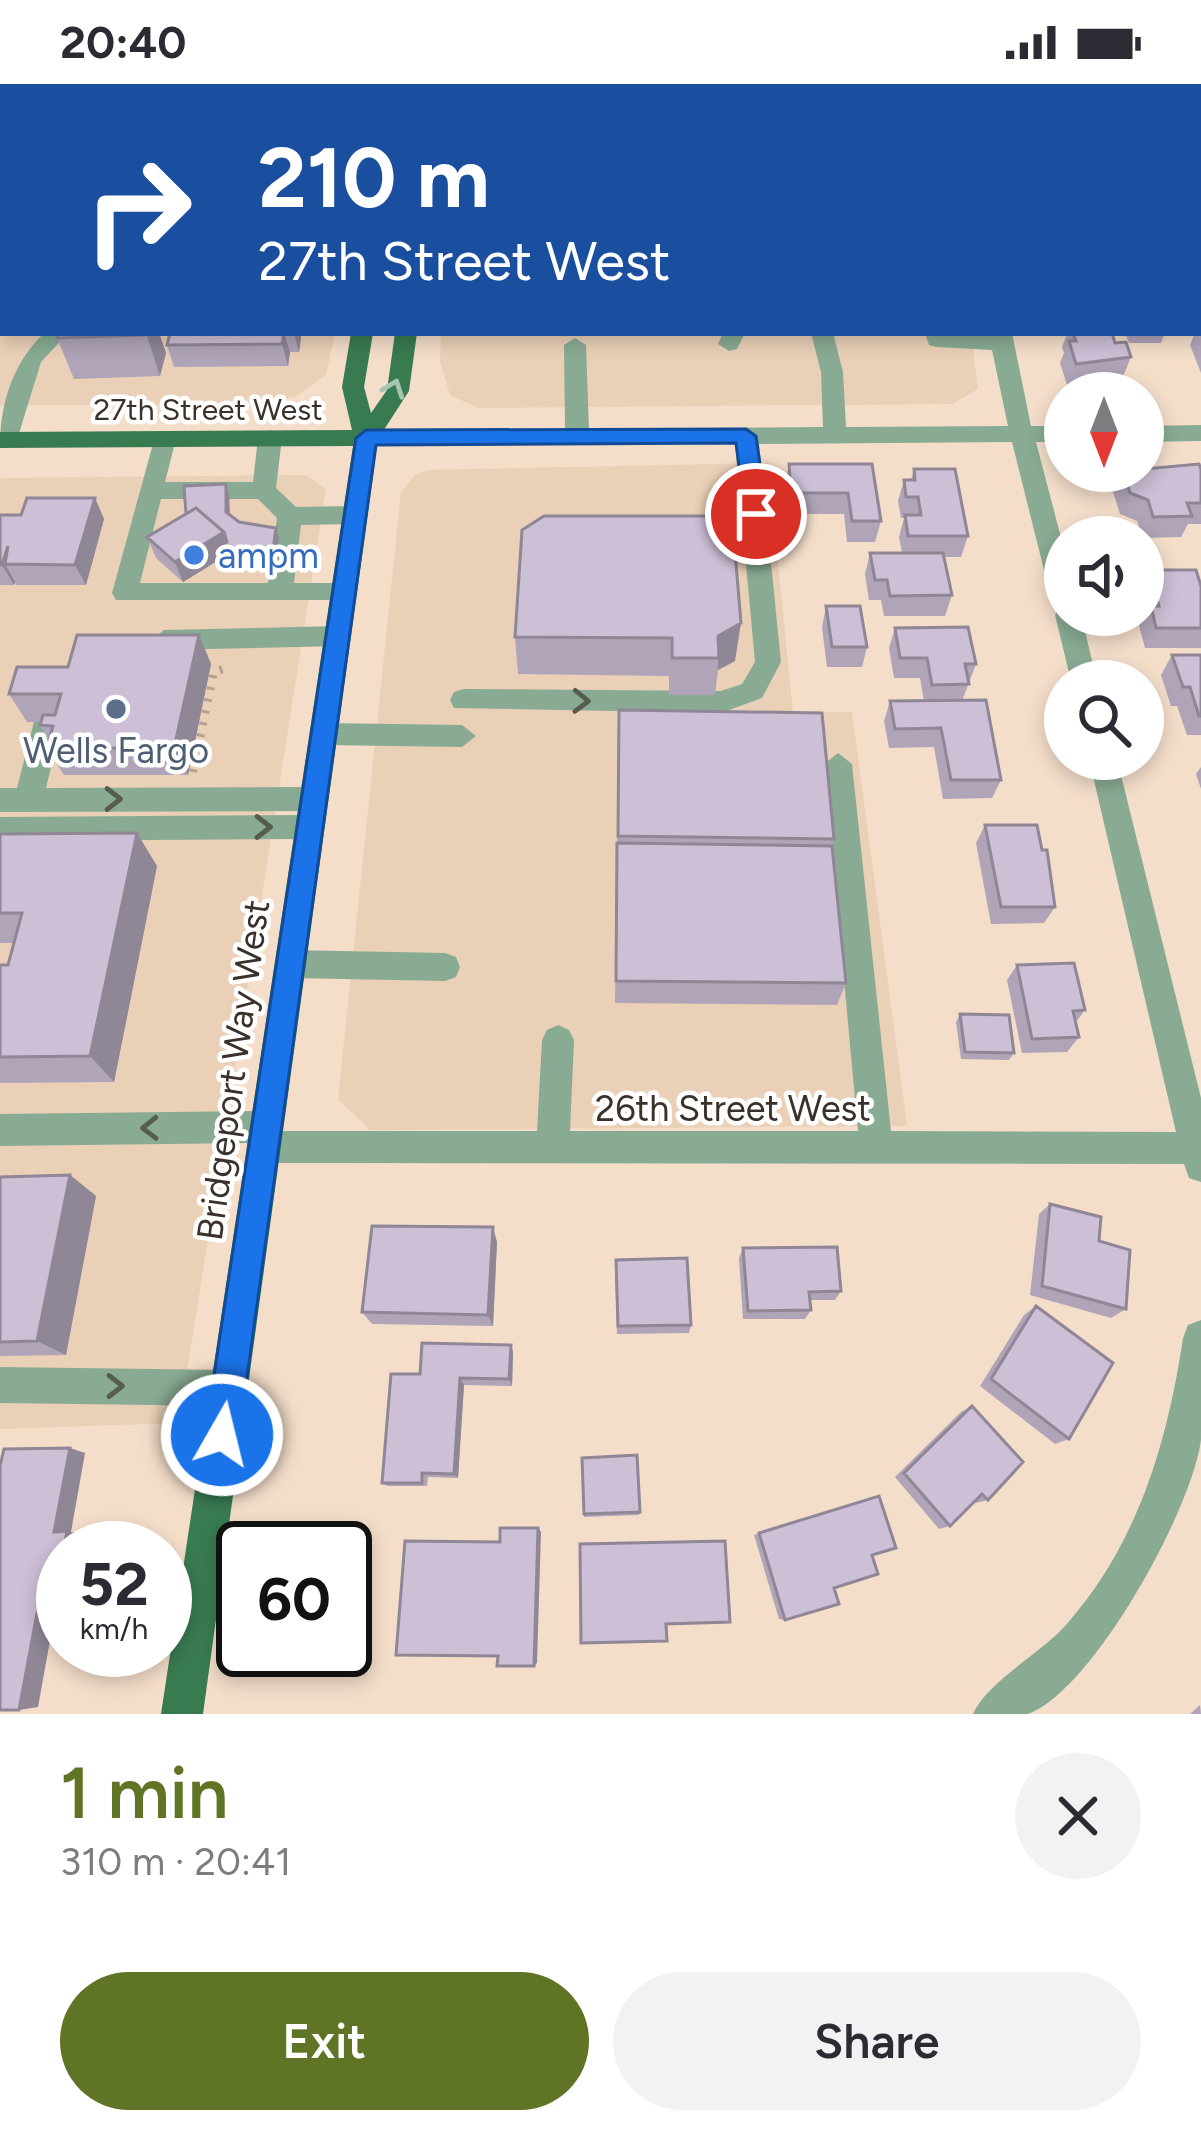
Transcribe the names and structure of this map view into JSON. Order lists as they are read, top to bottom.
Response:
{
  "streets": {
    "main road": ["27th Street West", "Bridgeport Way West"],
    "street": ["26th Street West"]
  },
  "crossings": [
    ["27th Street West", "Bridgeport Way West"],
    ["Bridgeport Way West", "26th Street West"]
  ],
  "places": ["ampm", "Wells Fargo"],
  "north": "bottom",
  "page": {
    "status": "20:40",
    "turn": ["210 m", "27th Street West"],
    "speed": "52 km/h",
    "limit": "60",
    "heading": ["1 min", "310 m · 20:41"],
    "buttons": ["Exit", "Share"]
  }
}
